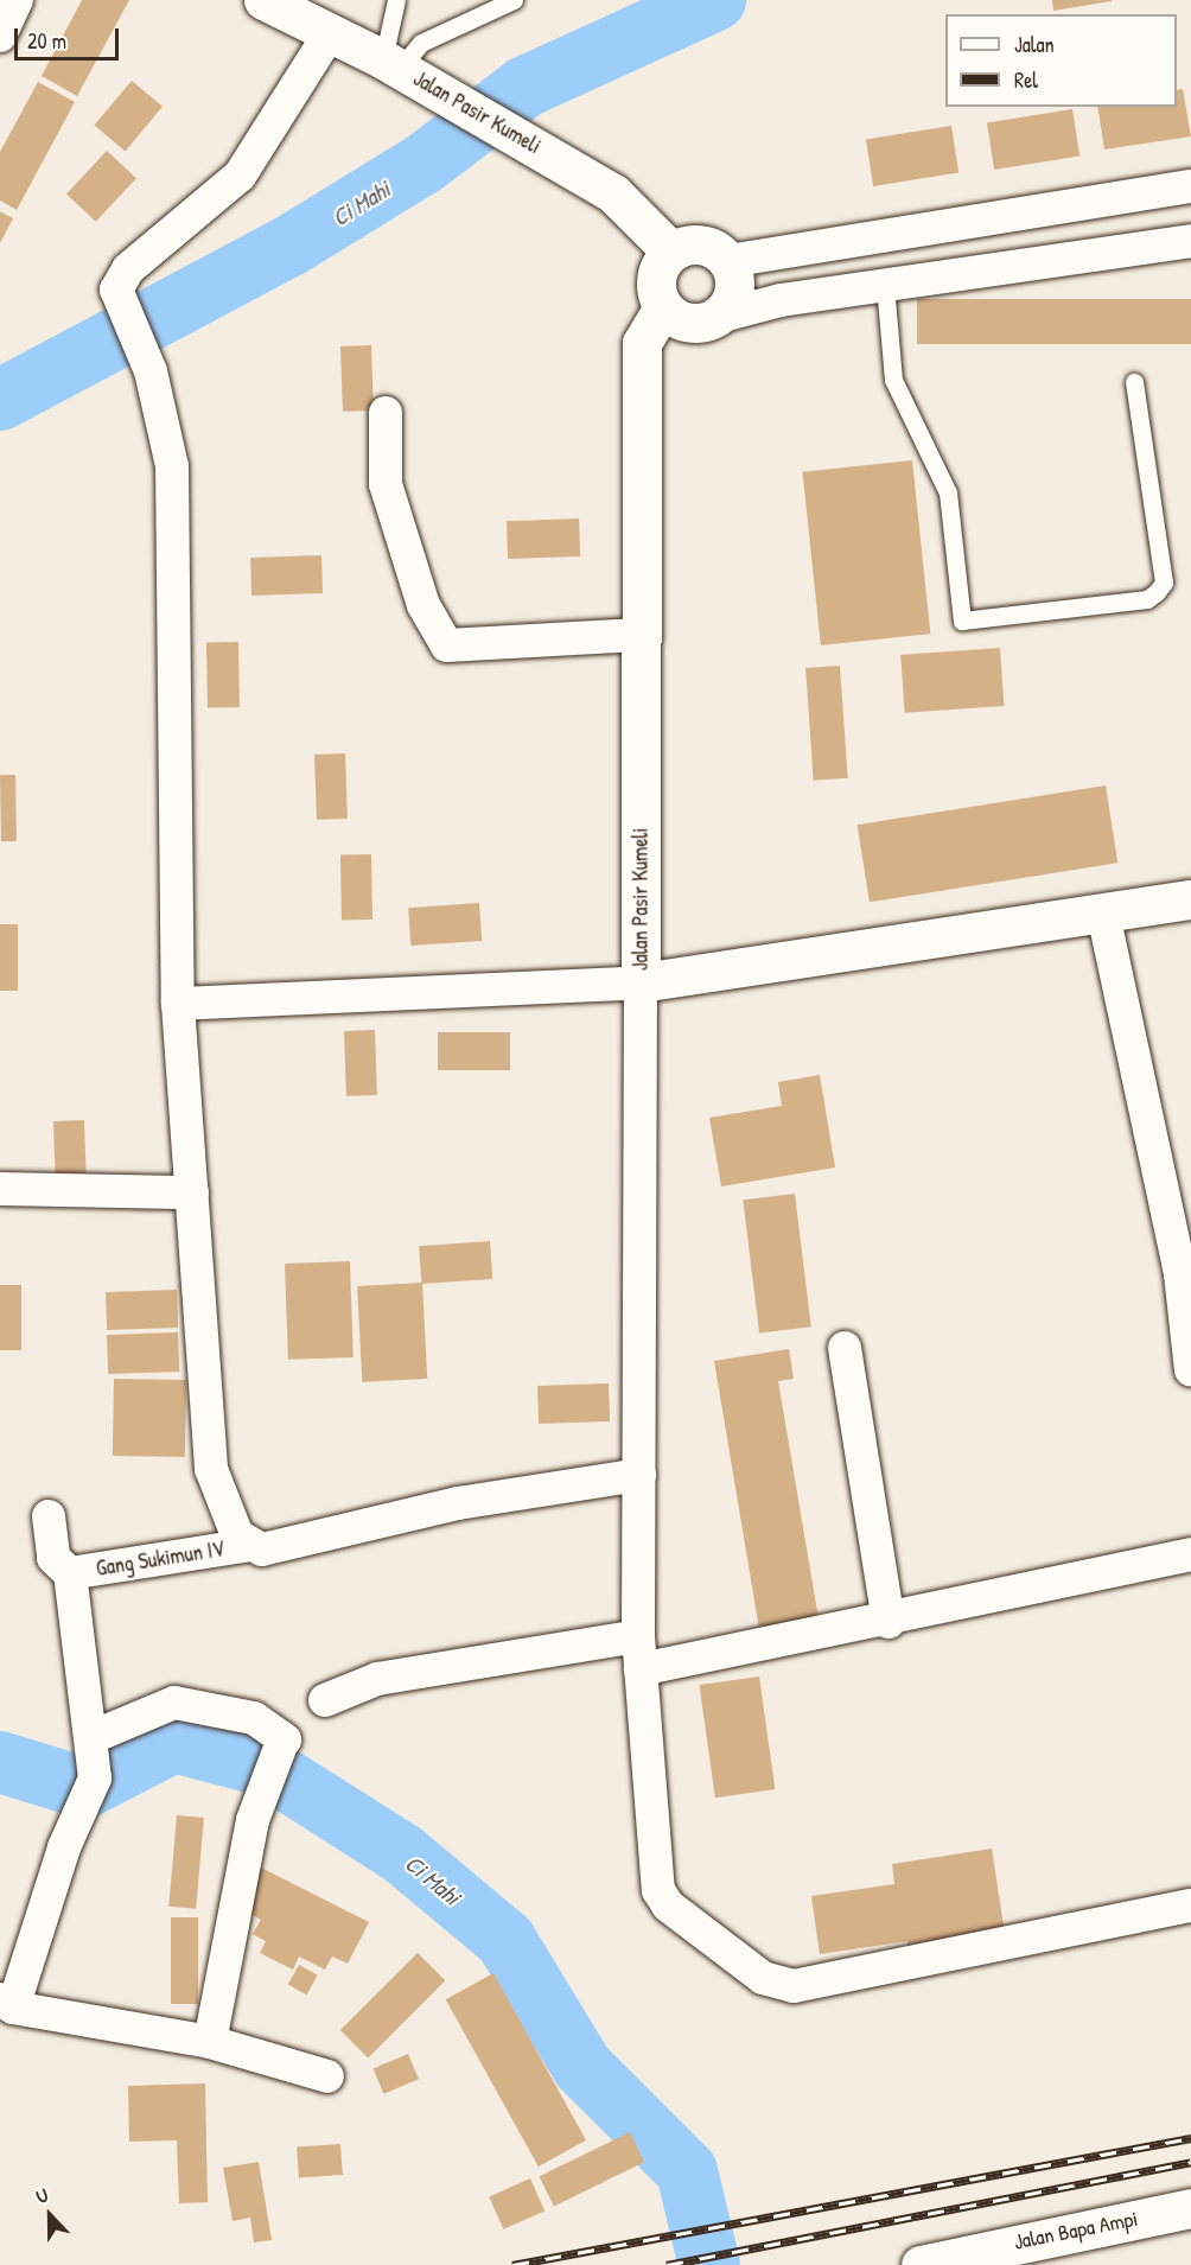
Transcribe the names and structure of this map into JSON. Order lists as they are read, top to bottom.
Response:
{
  "streets": {
    "street": ["Jalan Pasir Kumeli", "Gang Sukimun IV", "Jalan Bapa Ampi"]
  },
  "water": ["Ci Mahi"],
  "legend": ["Jalan", "Rel"],
  "scale_bar": "20 m",
  "north": "top"
}
